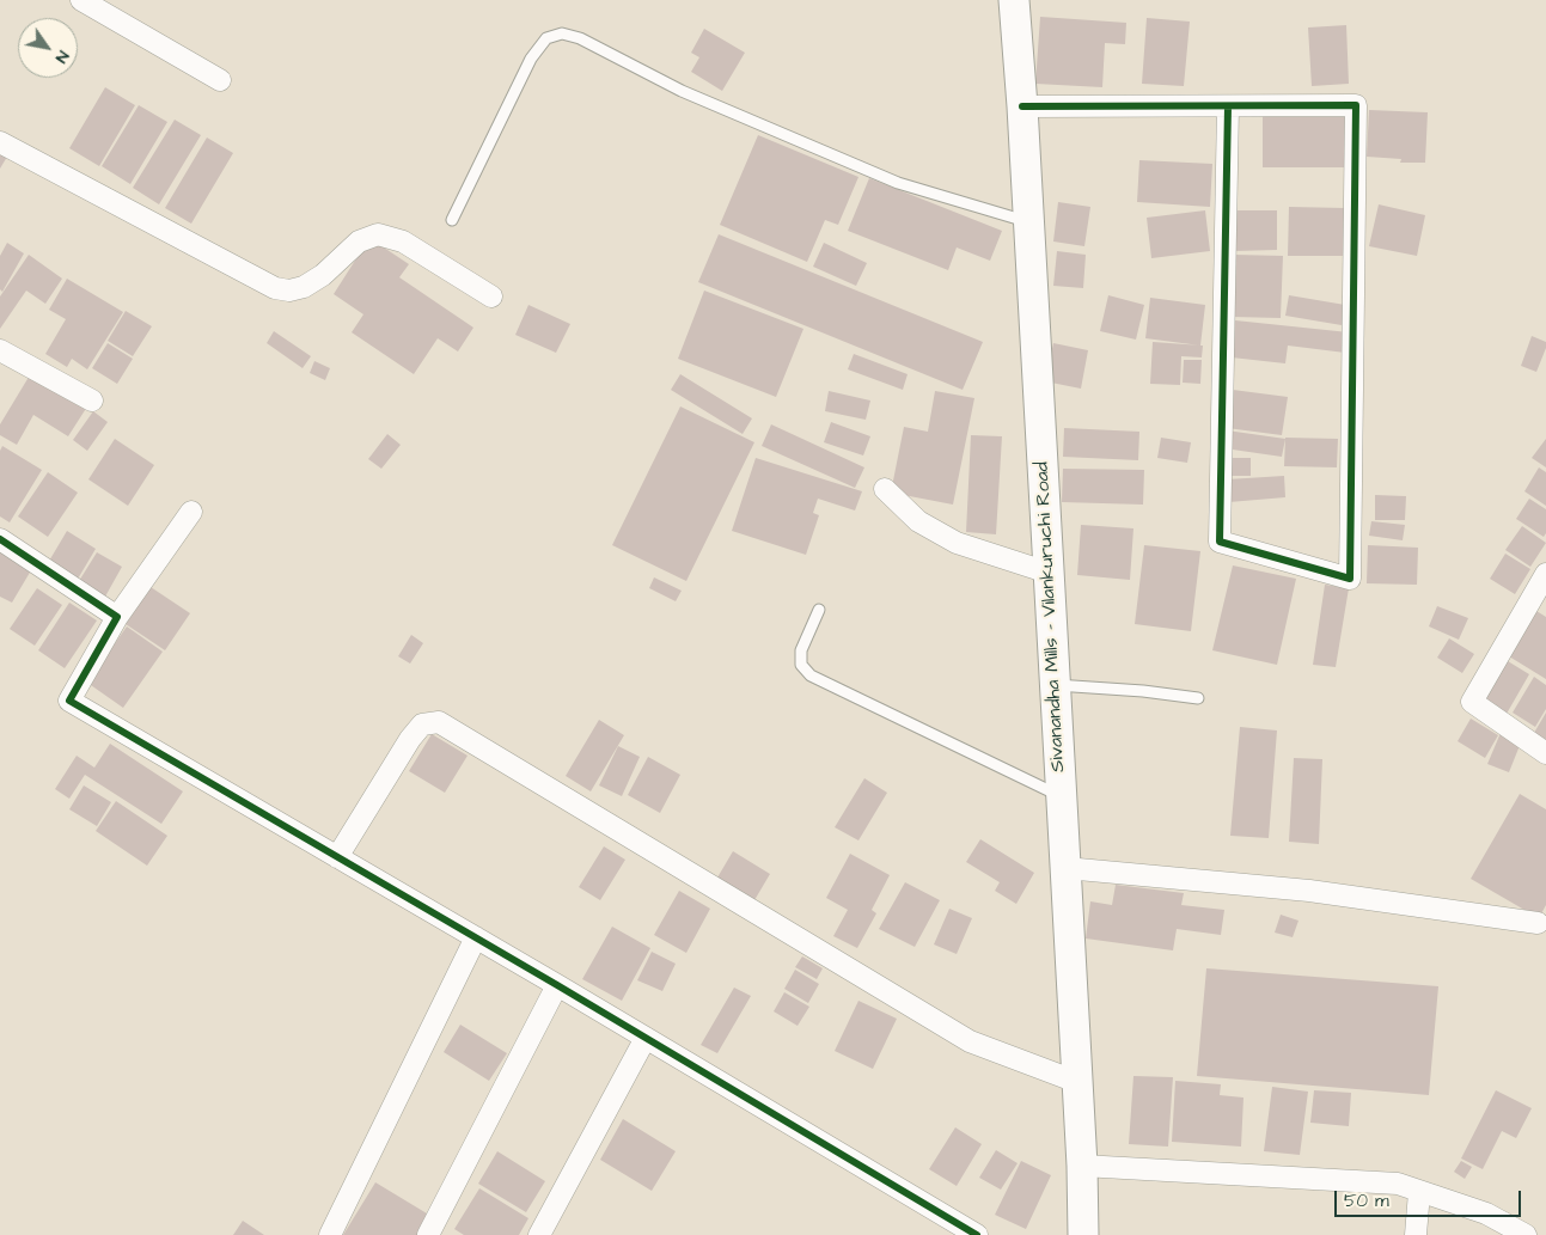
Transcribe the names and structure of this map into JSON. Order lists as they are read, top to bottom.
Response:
{
  "streets": {
    "main road": ["Sivanandha Mills - Vilankuruchi Road"]
  },
  "scale_bar": "50 m",
  "north": "bottom right"
}
